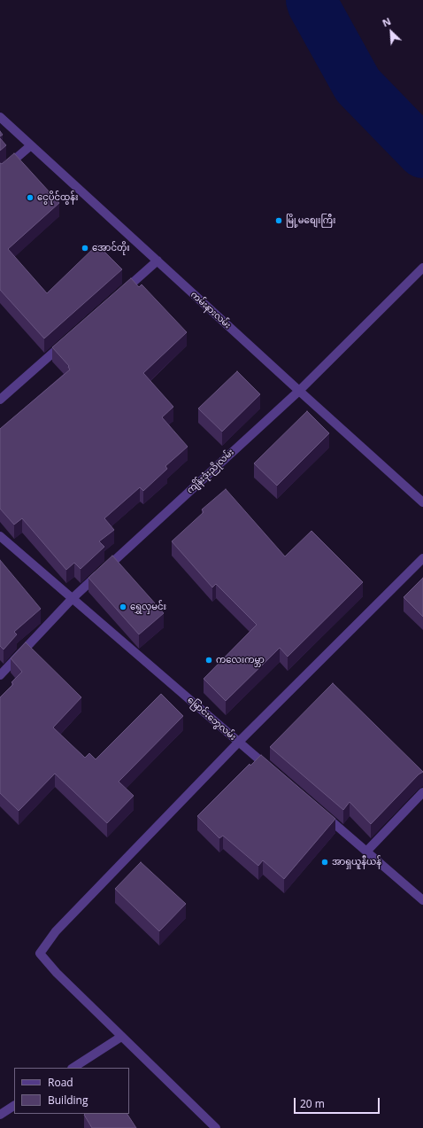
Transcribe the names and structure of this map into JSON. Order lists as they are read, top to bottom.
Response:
{
  "streets": {
    "street": ["ကမ်းနားလမ်း", "ကျိန်းဒုံးညိုလမ်း", "မြောင်းဘွေလမ်း"]
  },
  "crossings": [
    ["ကမ်းနားလမ်း", "ကျိန်းဒုံးညိုလမ်း"],
    ["ကျိန်းဒုံးညိုလမ်း", "မြောင်းဘွေလမ်း"]
  ],
  "places": [
    "ငွေပိုင်ထွန်း",
    "မြို့မစျေးကြီး",
    "အောင်တိုး",
    "ရွှေလှမင်း",
    "ကလေးကမ္ဘာ",
    "အာရှယူနီယန်"
  ],
  "legend": ["Road", "Building"],
  "scale_bar": "20 m",
  "north": "top left"
}
